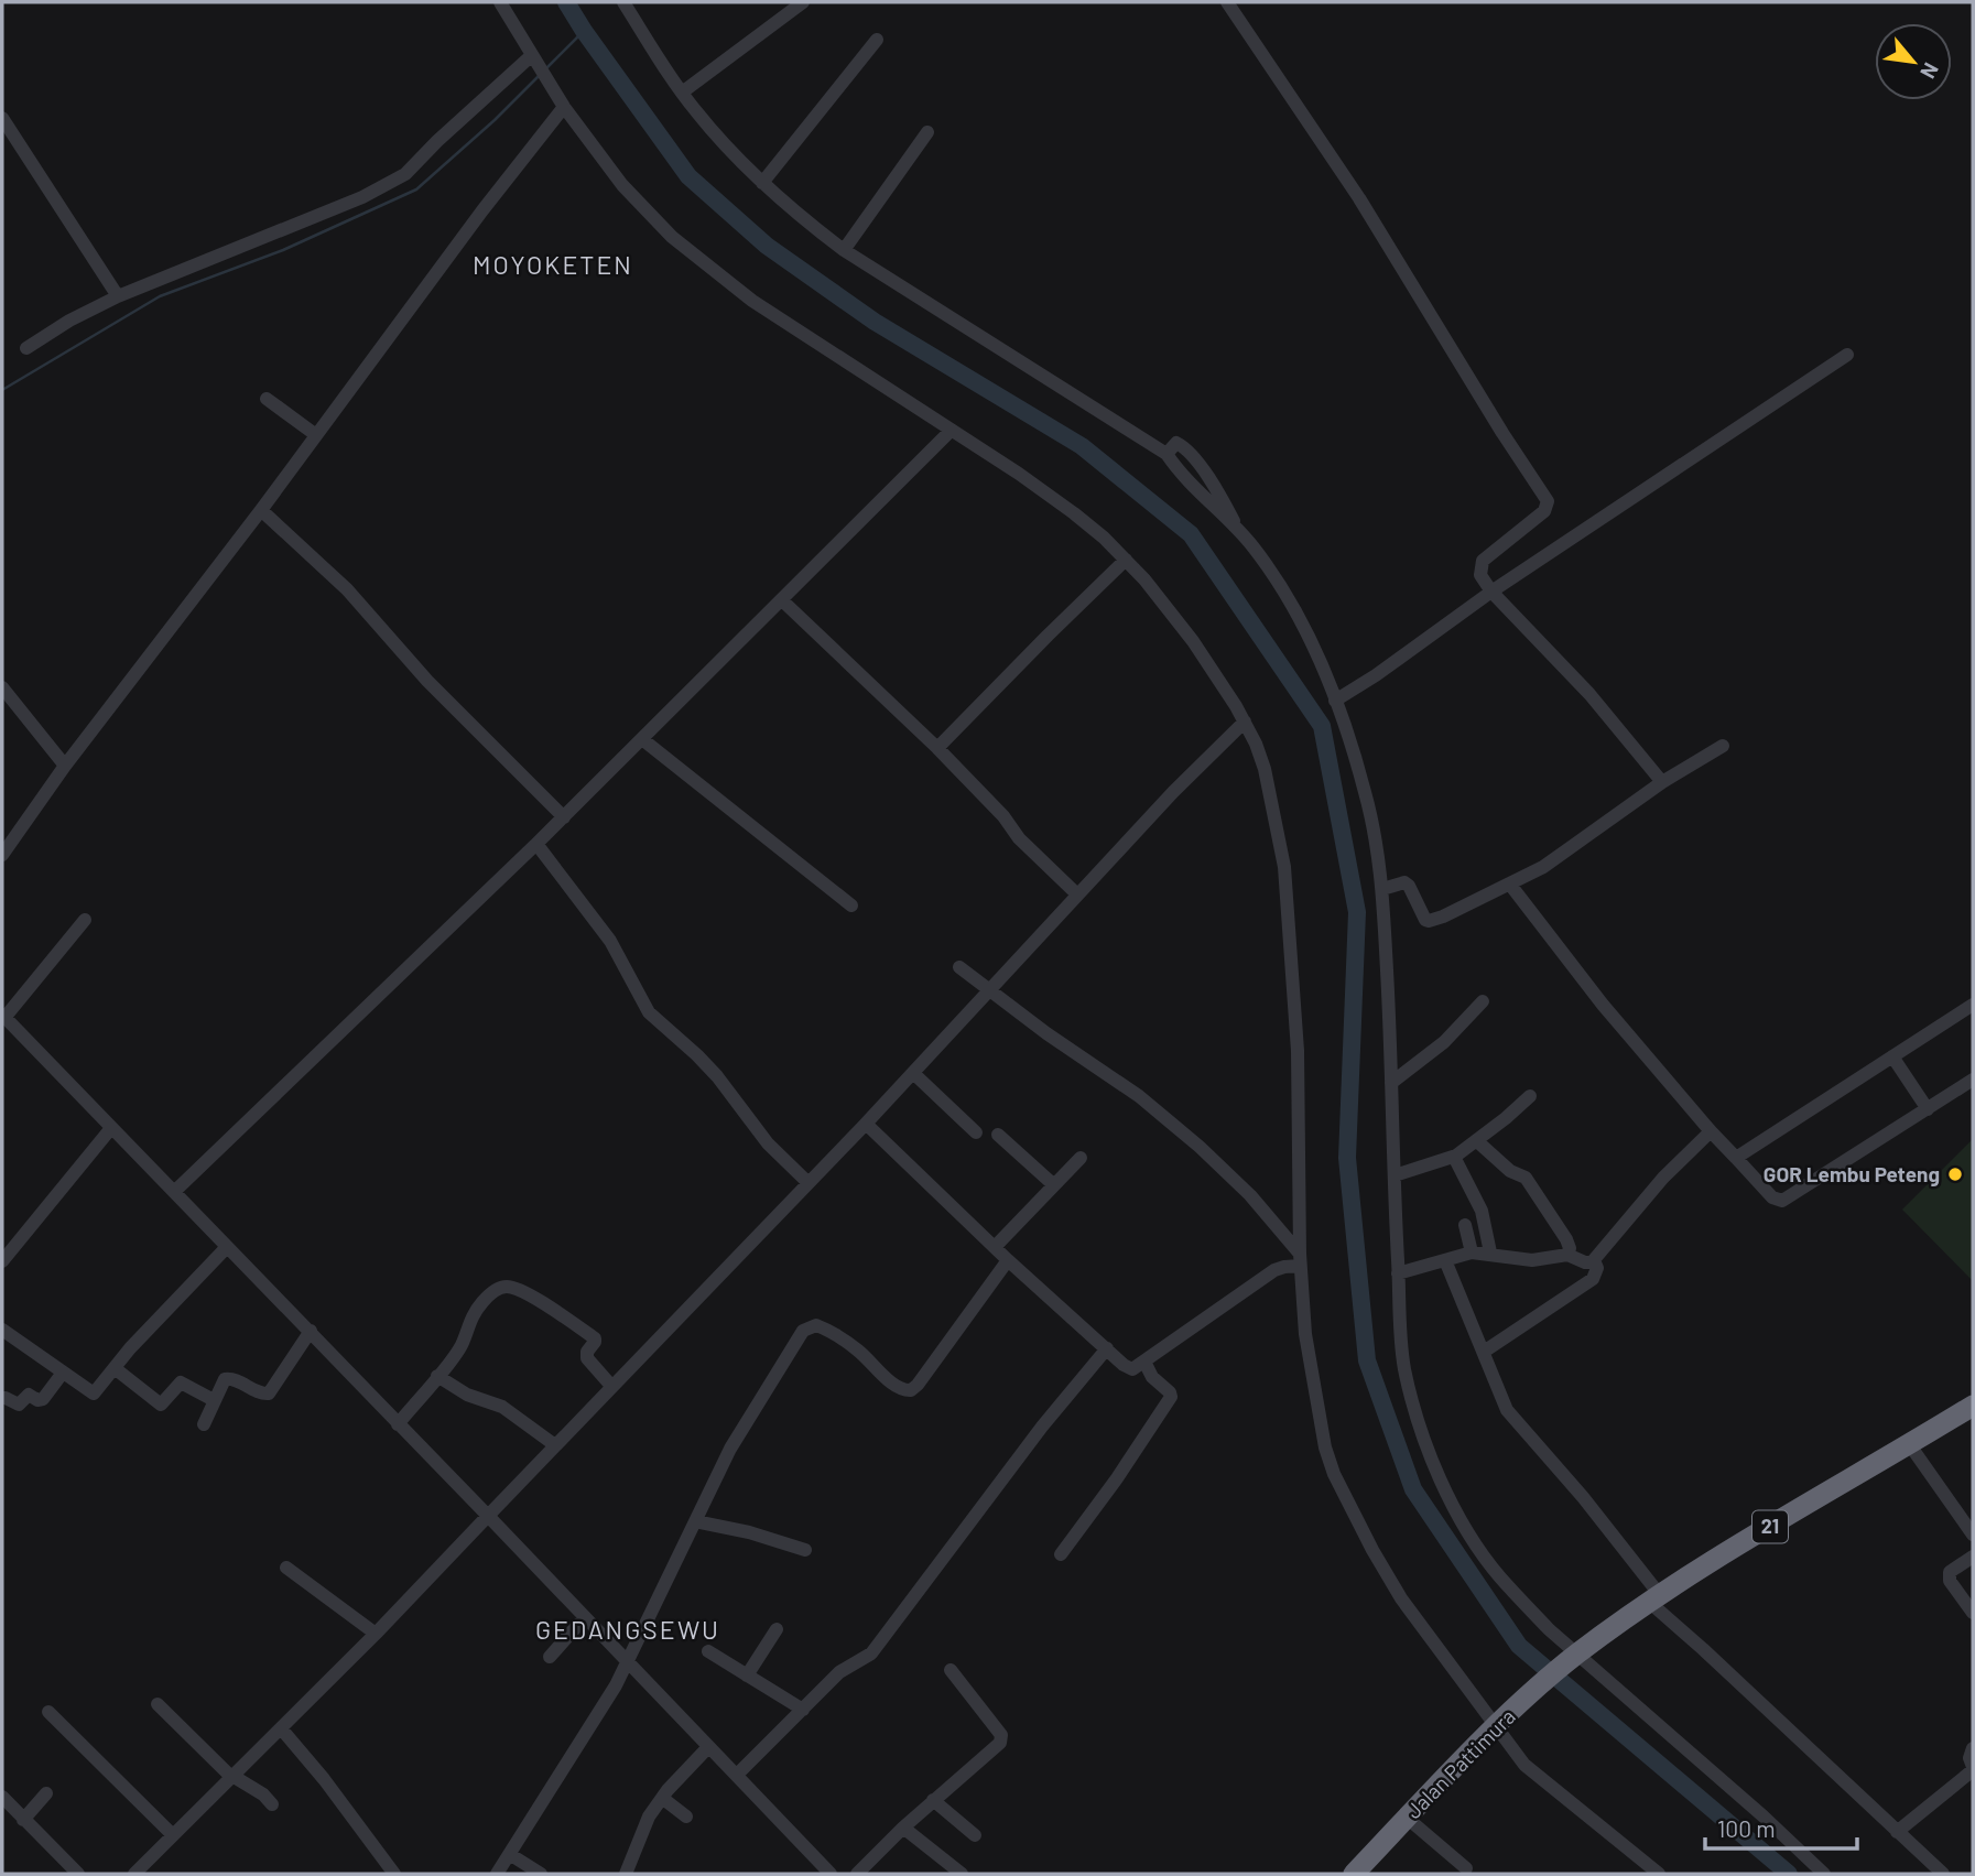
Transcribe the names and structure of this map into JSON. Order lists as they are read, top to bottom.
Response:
{
  "streets": {
    "highway": ["21", "Jalan Pattimura"]
  },
  "crossings": [
    ["21", "Jalan Pattimura"]
  ],
  "districts": ["MOYOKETEN", "GEDANGSEWU"],
  "places": ["GOR Lembu Peteng"],
  "scale_bar": "100 m",
  "north": "bottom right"
}
